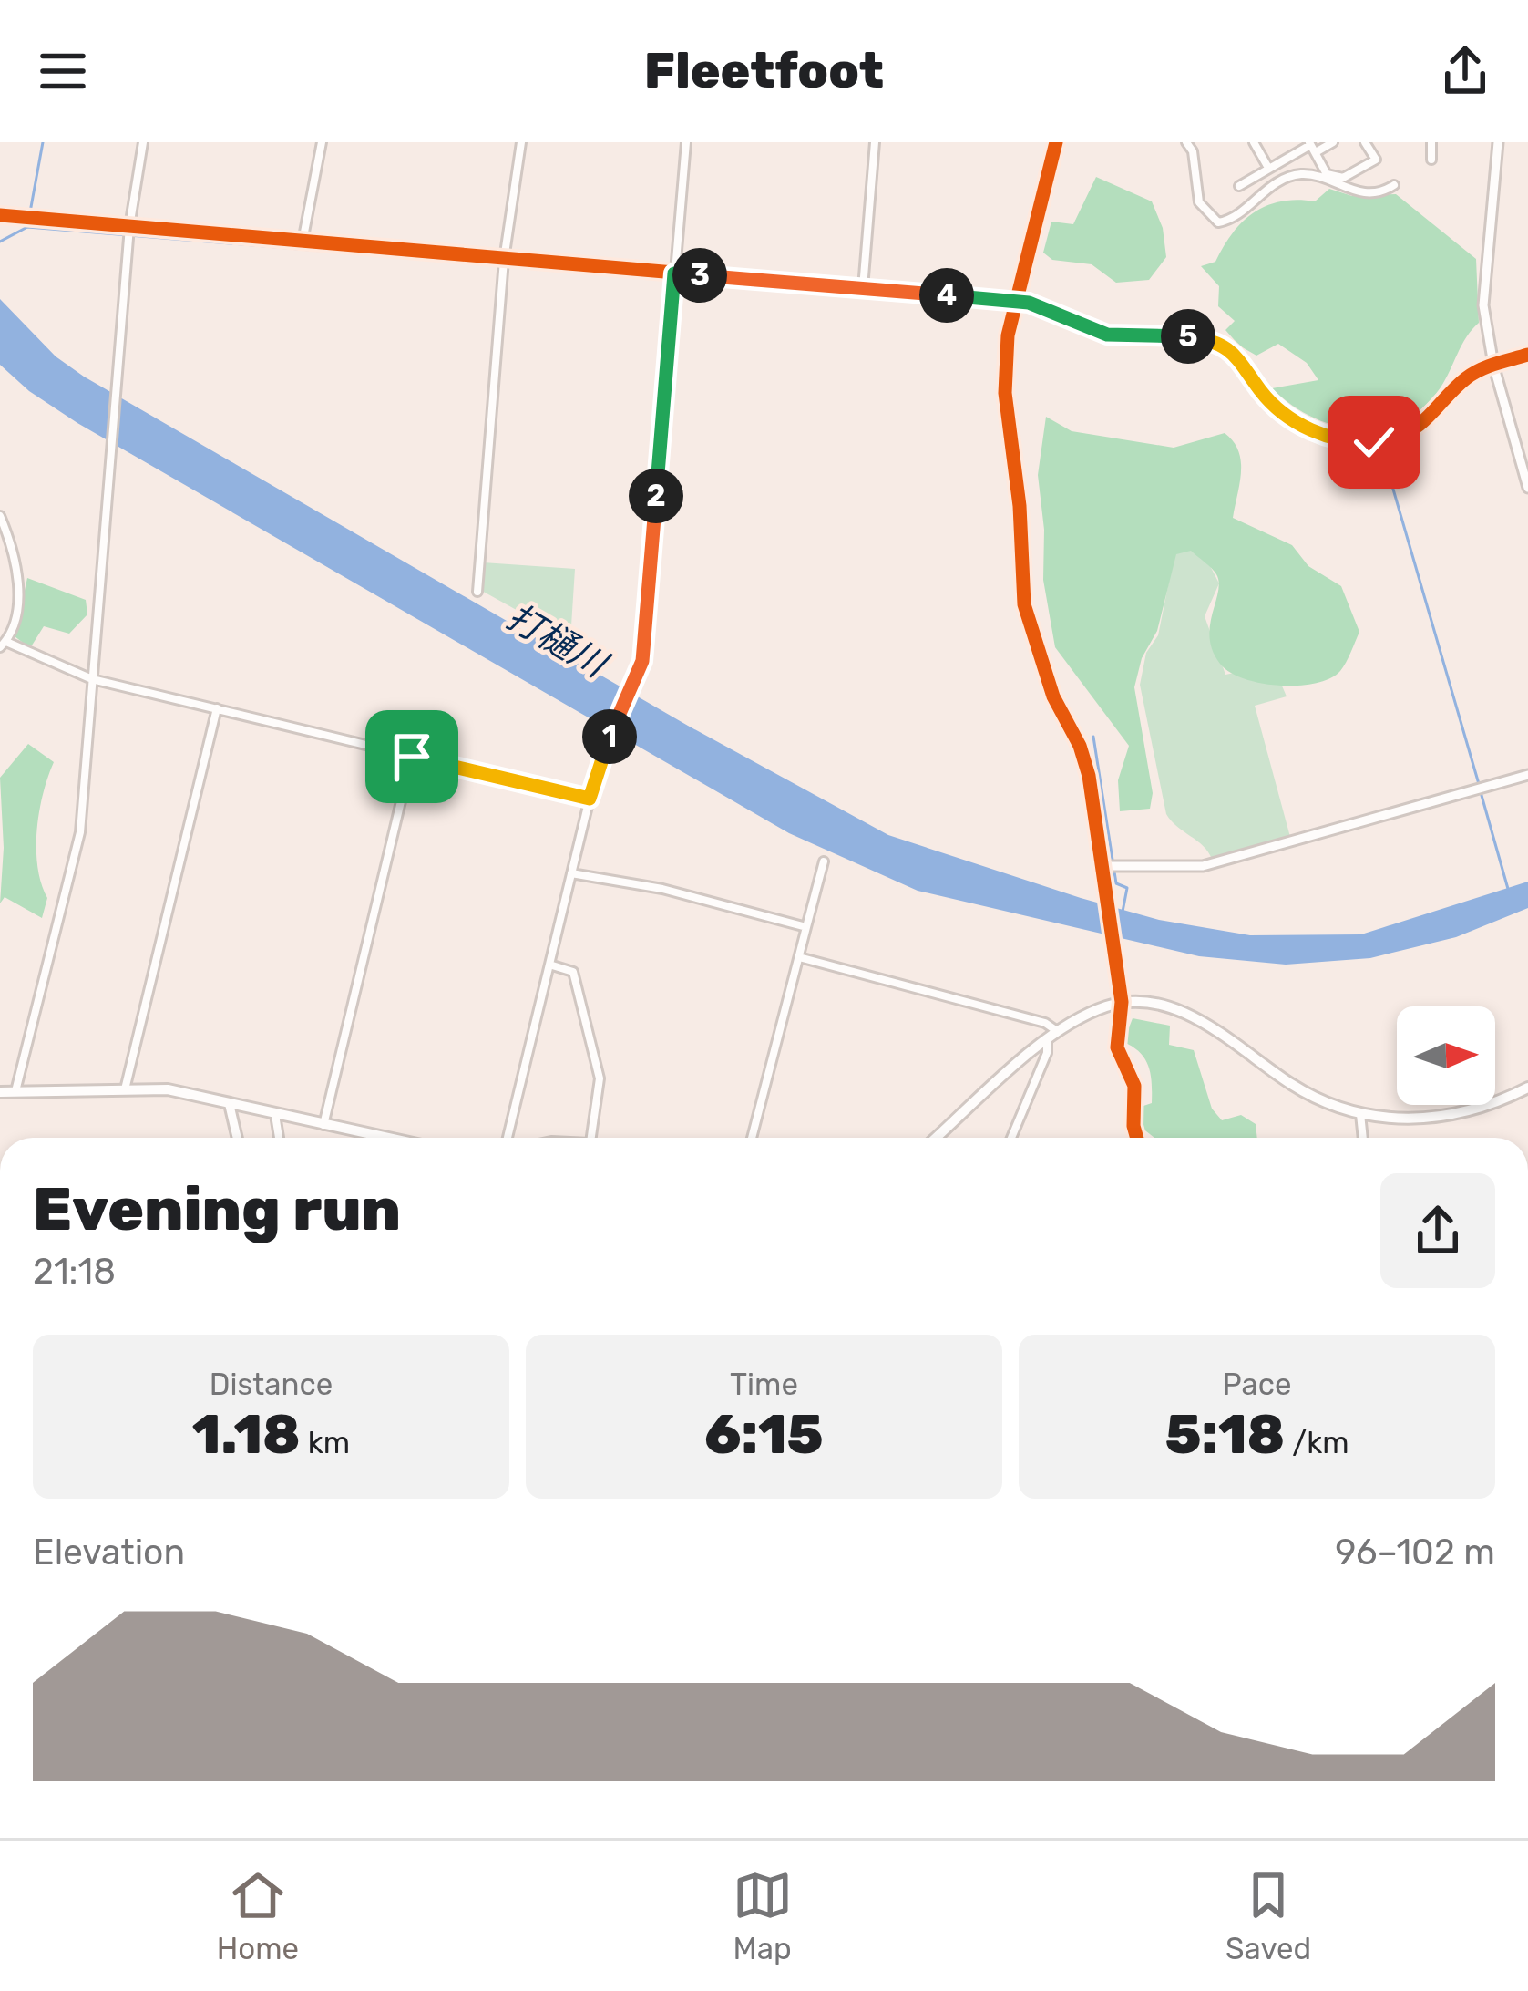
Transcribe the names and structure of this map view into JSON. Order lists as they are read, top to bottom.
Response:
{
  "water": ["打樋川"],
  "north": "right",
  "page": {
    "header": "Fleetfoot",
    "pins": [
      "3",
      "4",
      "5",
      "2",
      "1"
    ],
    "heading": ["Evening run", "21:18"],
    "stats": [
      ["Distance", "1.18 km"],
      ["Time", "6:15"],
      ["Pace", "5:18 /km"]
    ],
    "chart": ["Elevation", "96–102 m"],
    "tabs": ["Home", "Map", "Saved"]
  }
}
